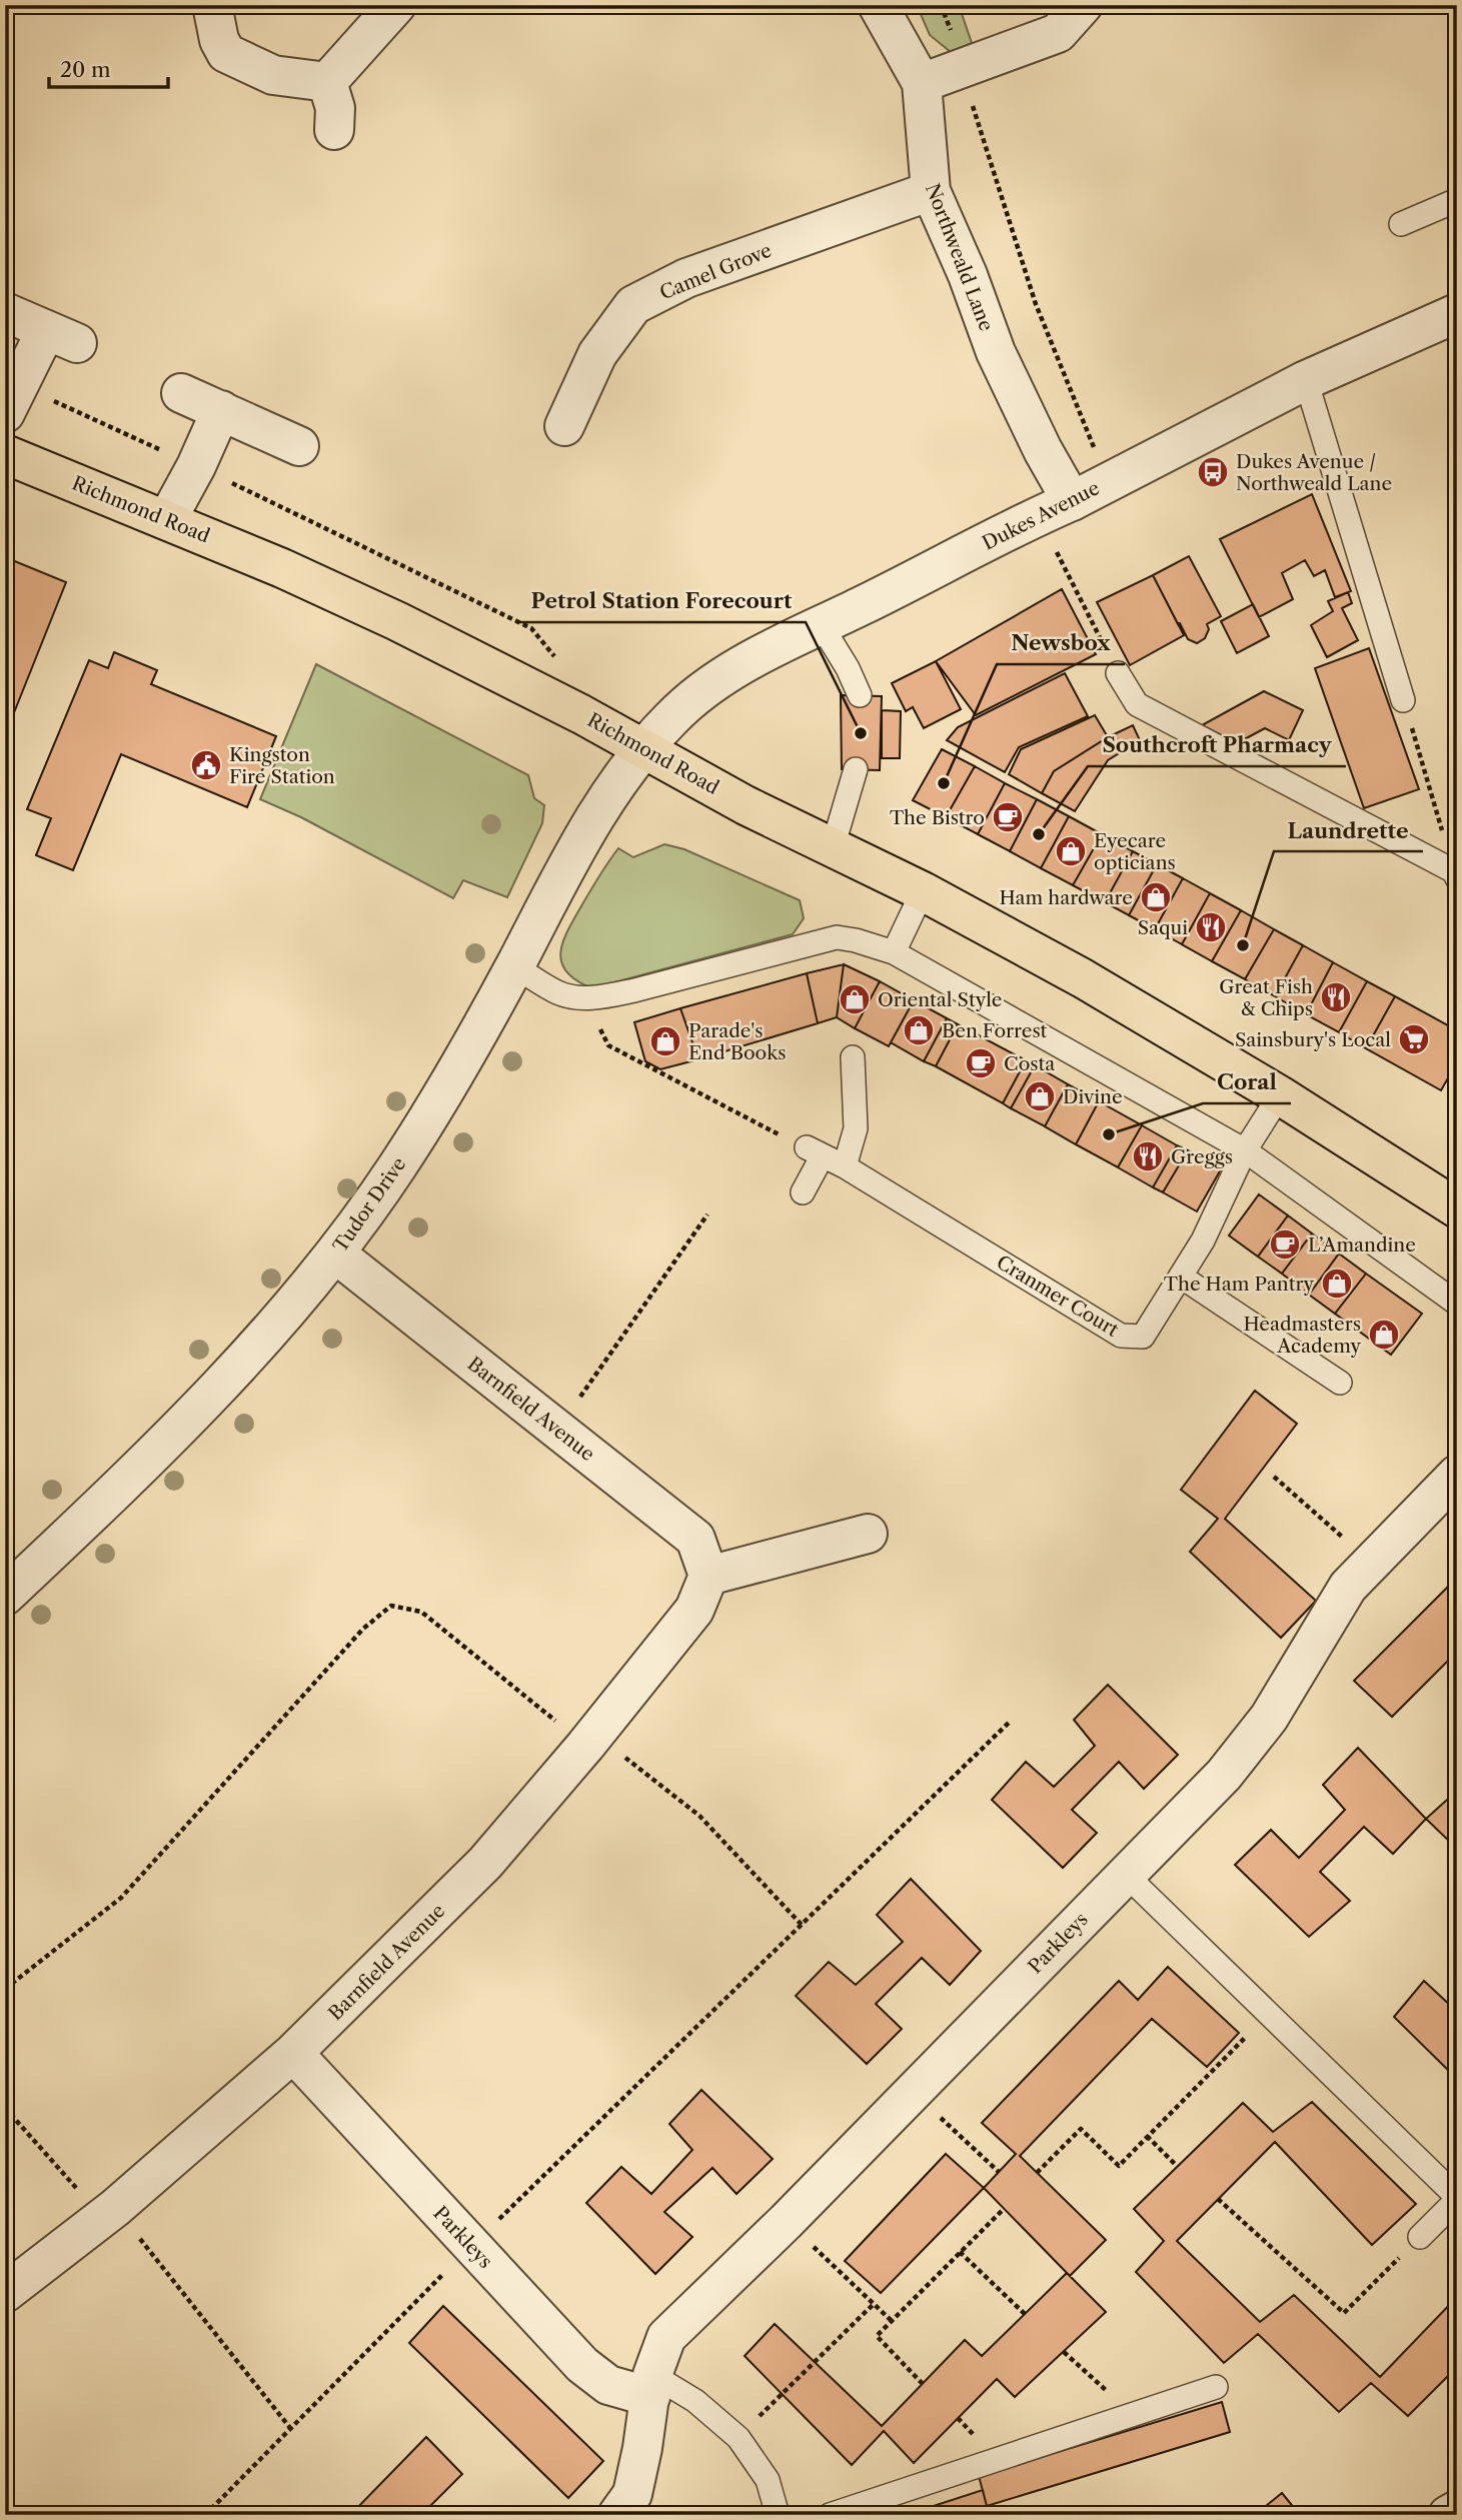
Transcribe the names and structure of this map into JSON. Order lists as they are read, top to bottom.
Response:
{
  "streets": {
    "main road": ["Richmond Road"],
    "street": [
      "Northweald Lane",
      "Camel Grove",
      "Dukes Avenue",
      "Tudor Drive",
      "Barnfield Avenue",
      "Parkleys"
    ],
    "lane": ["Cranmer Court"]
  },
  "crossings": [
    ["Northweald Lane", "Camel Grove"],
    ["Northweald Lane", "Dukes Avenue"],
    ["Richmond Road", "Dukes Avenue"],
    ["Richmond Road", "Tudor Drive"],
    ["Richmond Road", "Cranmer Court"],
    ["Dukes Avenue", "Tudor Drive"],
    ["Tudor Drive", "Barnfield Avenue"],
    ["Barnfield Avenue", "Parkleys"]
  ],
  "places": {
    "bus stop": ["Dukes Avenue / Northweald Lane"],
    "other": [
      "Petrol Station Forecourt",
      "Newsbox",
      "Southcroft Pharmacy",
      "Laundrette",
      "Coral"
    ],
    "public building": ["Kingston Fire Station"],
    "cafe": ["The Bistro", "Costa", "L’Amandine"],
    "shop": [
      "Eyecare opticians",
      "Ham hardware",
      "Oriental Style",
      "Ben Forrest",
      "Parade's End Books",
      "Divine",
      "The Ham Pantry",
      "Headmasters Academy"
    ],
    "restaurant": ["Saqui", "Great Fish & Chips", "Greggs"],
    "supermarket": ["Sainsbury's Local"]
  },
  "scale_bar": "20 m"
}
